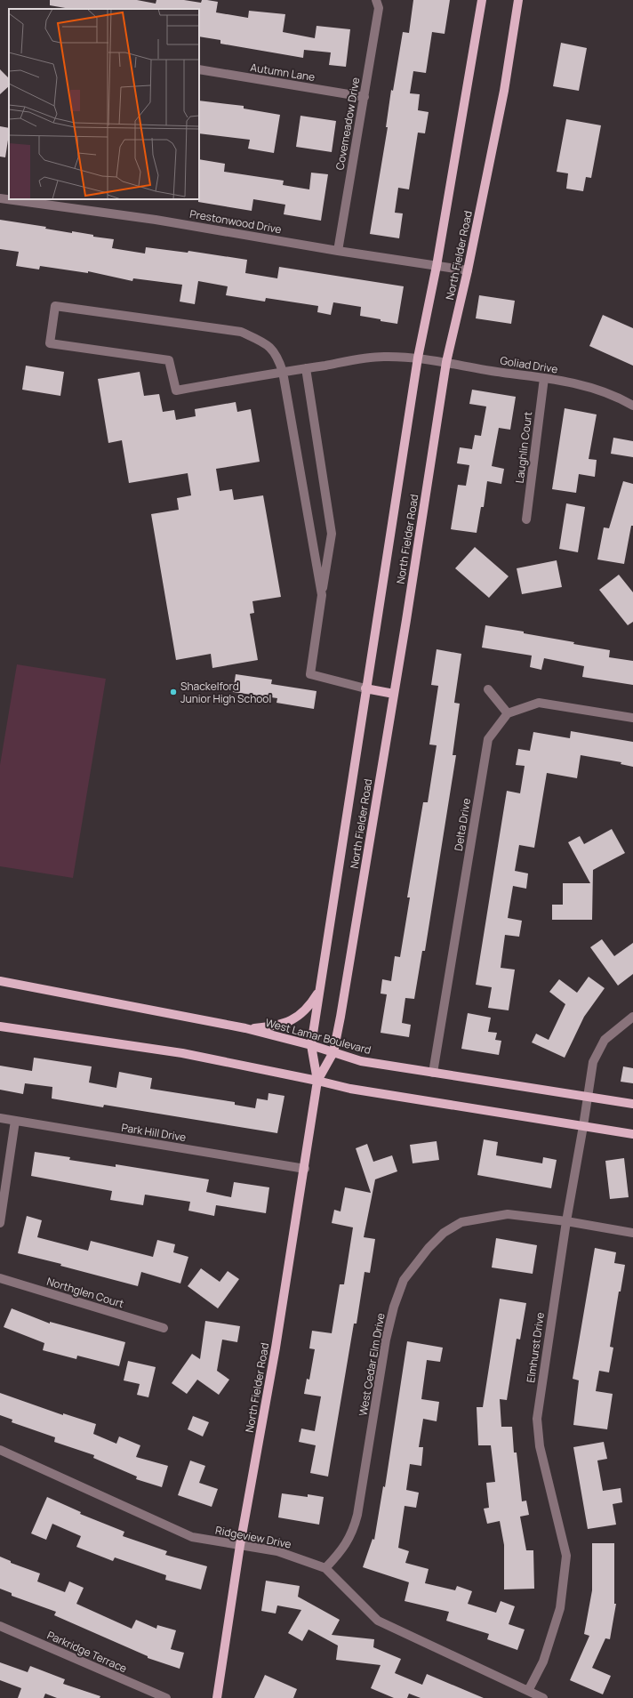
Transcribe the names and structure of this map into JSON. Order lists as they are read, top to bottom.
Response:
{
  "streets": {
    "main road": ["North Fielder Road", "West Lamar Boulevard"],
    "street": [
      "Autumn Lane",
      "Covemeadow Drive",
      "Prestonwood Drive",
      "Goliad Drive",
      "Laughlin Court",
      "Delta Drive",
      "Park Hill Drive",
      "Northglen Court",
      "Elmhurst Drive",
      "West Cedar Elm Drive",
      "Ridgeview Drive",
      "Parkridge Terrace"
    ]
  },
  "crossings": [
    ["Autumn Lane", "Covemeadow Drive"],
    ["Covemeadow Drive", "Prestonwood Drive"],
    ["Prestonwood Drive", "North Fielder Road"],
    ["North Fielder Road", "Goliad Drive"],
    ["North Fielder Road", "West Lamar Boulevard"],
    ["North Fielder Road", "Park Hill Drive"],
    ["North Fielder Road", "Ridgeview Drive"],
    ["Goliad Drive", "Laughlin Court"],
    ["Delta Drive", "West Lamar Boulevard"],
    ["West Lamar Boulevard", "Elmhurst Drive"],
    ["Elmhurst Drive", "West Cedar Elm Drive"],
    ["Elmhurst Drive", "Ridgeview Drive"],
    ["West Cedar Elm Drive", "Ridgeview Drive"]
  ],
  "places": ["Shackelford Junior High School"]
}
